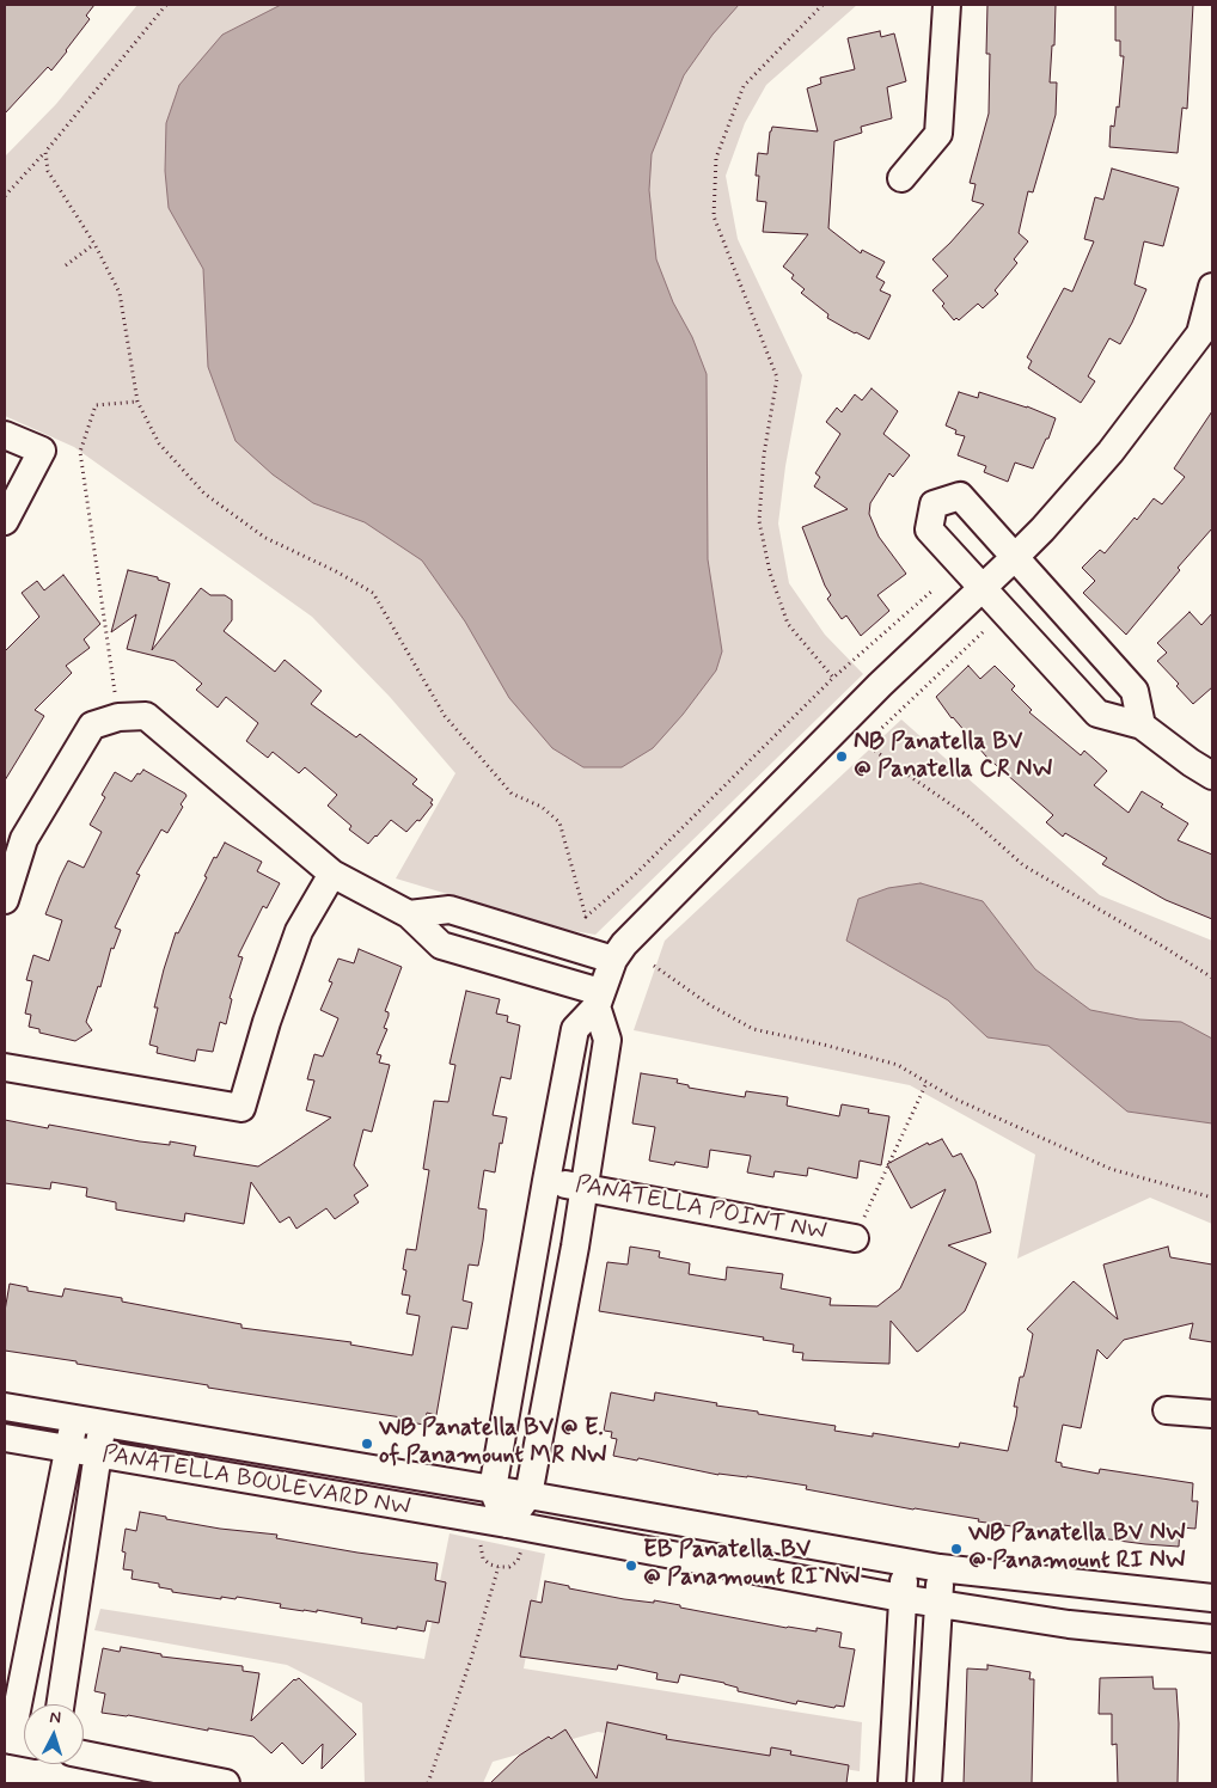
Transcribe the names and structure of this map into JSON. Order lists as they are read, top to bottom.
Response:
{
  "streets": {
    "street": ["PANATELLA POINT NW", "PANATELLA BOULEVARD NW"]
  },
  "places": [
    "NB Panatella BV @ Panatella CR NW",
    "WB Panatella BV @ E. of Panamount MR NW",
    "WB Panatella BV NW @ Panamount RI NW",
    "EB Panatella BV @ Panamount RI NW"
  ],
  "north": "top"
}
